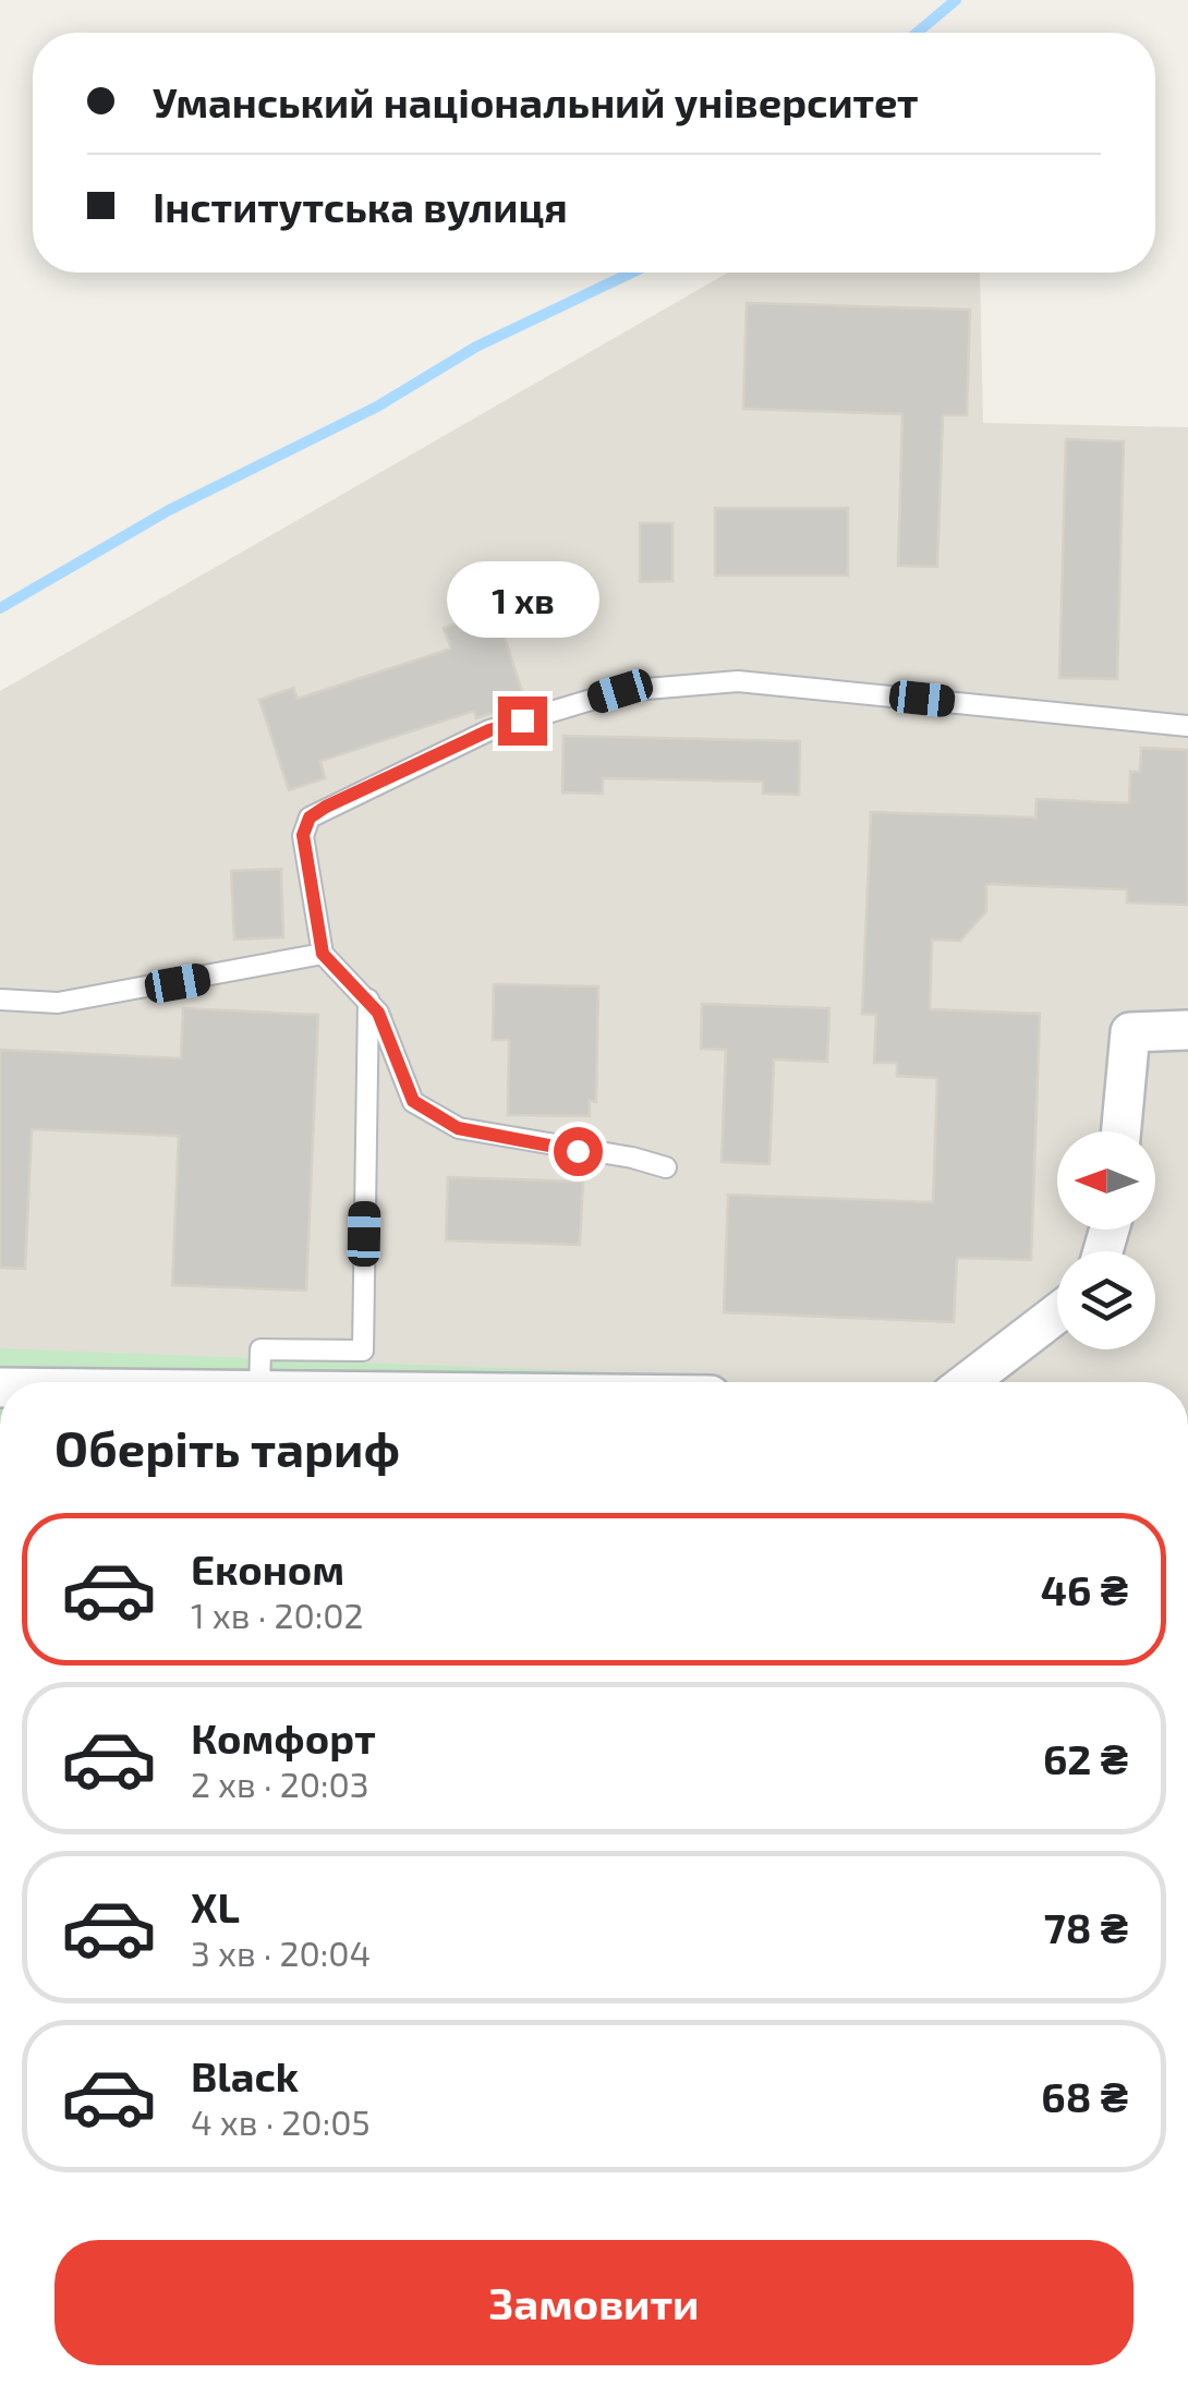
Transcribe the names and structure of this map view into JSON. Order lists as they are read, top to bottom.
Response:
{
  "north": "left",
  "page": {
    "banner": ["Уманський національний університет", "Інститутська вулиця"],
    "bubble": "1 хв",
    "heading": "Оберіть тариф",
    "list": [
      {
        "name": "Економ",
        "note": "1 хв · 20:02",
        "value": "46 ₴"
      },
      {
        "name": "Комфорт",
        "note": "2 хв · 20:03",
        "value": "62 ₴"
      },
      {
        "name": "XL",
        "note": "3 хв · 20:04",
        "value": "78 ₴"
      },
      {
        "name": "Black",
        "note": "4 хв · 20:05",
        "value": "68 ₴"
      }
    ],
    "buttons": "Замовити"
  }
}
